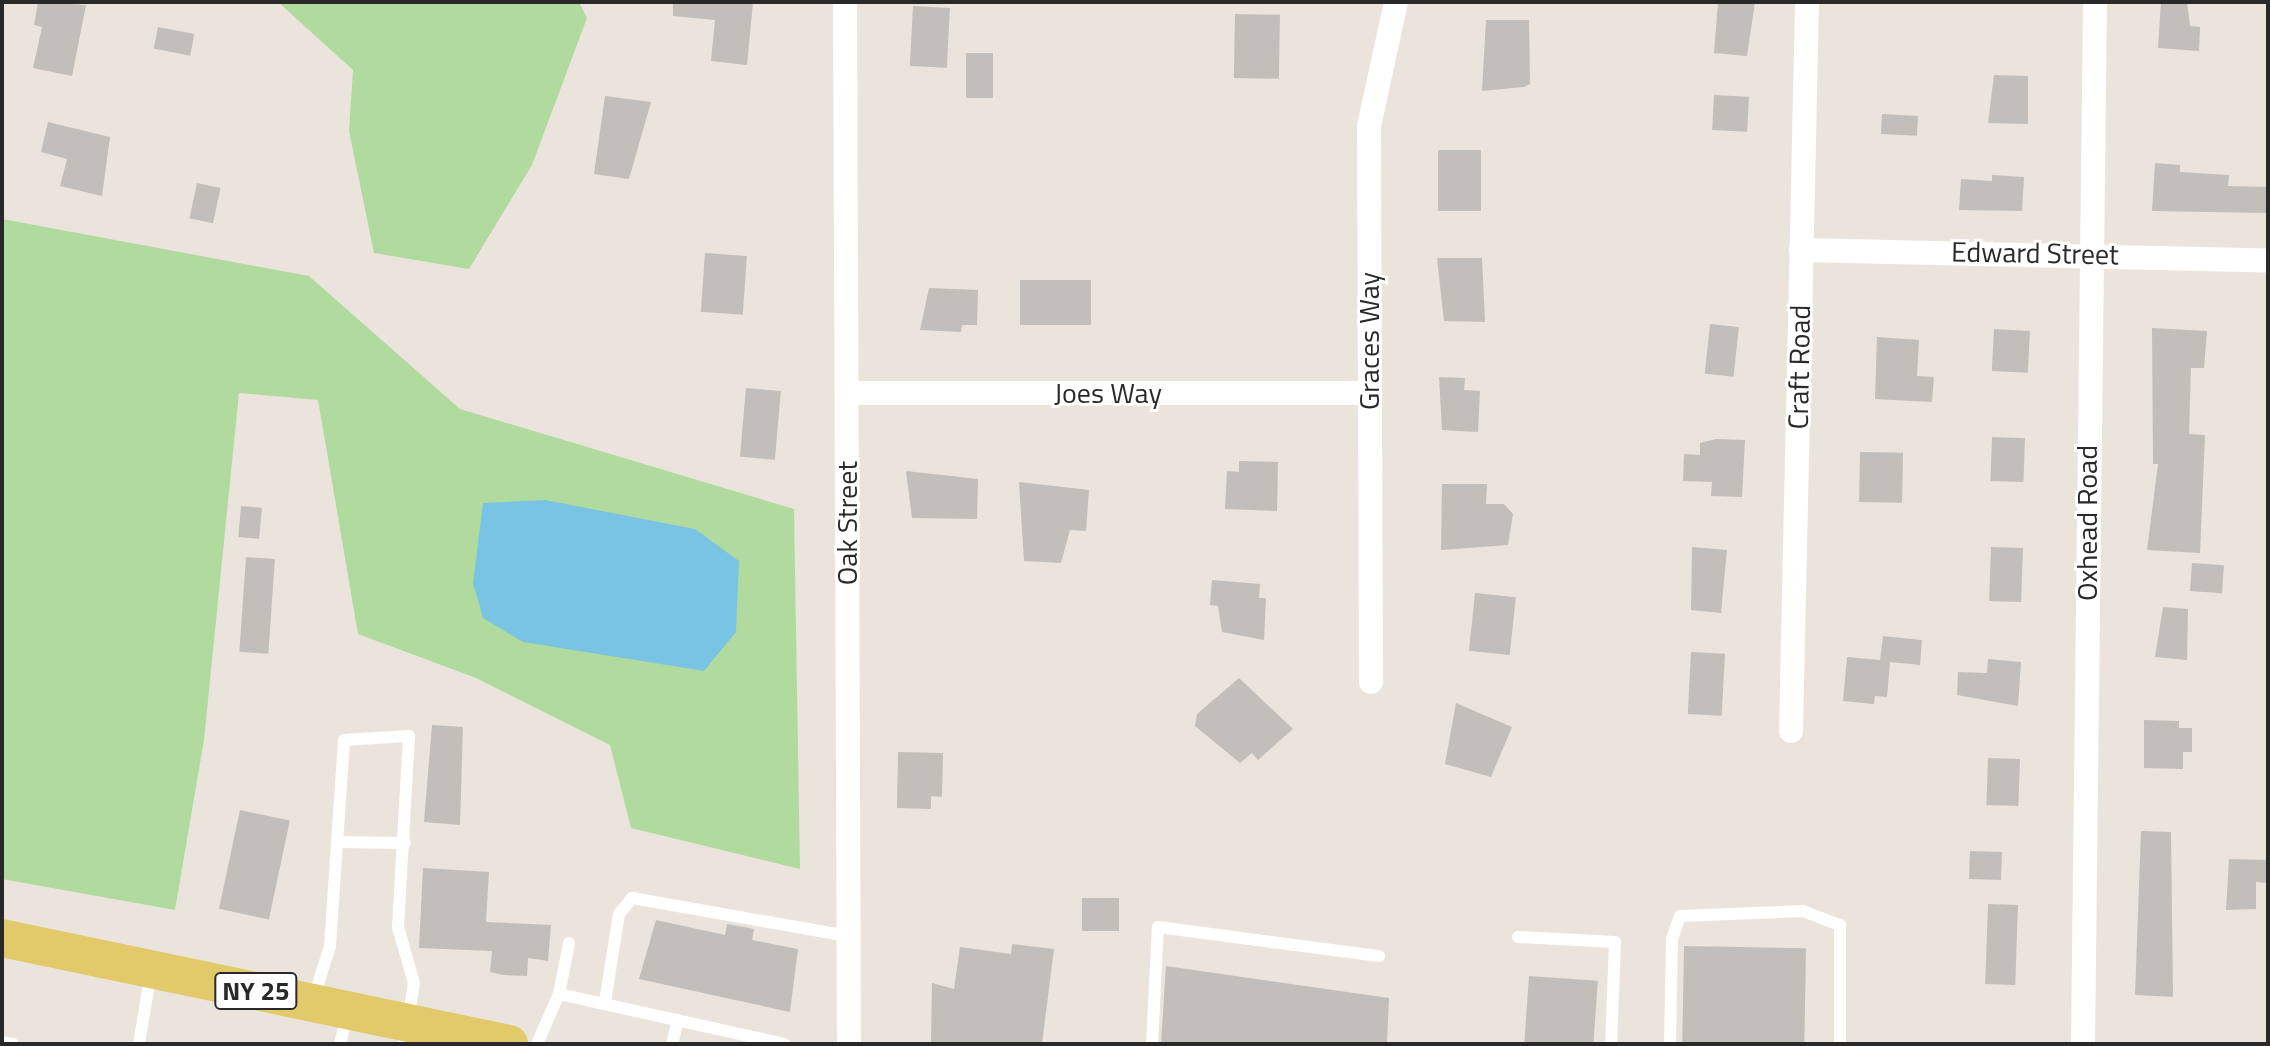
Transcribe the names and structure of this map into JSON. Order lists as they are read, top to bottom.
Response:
{
  "streets": {
    "main road": ["NY 25"],
    "street": [
      "Edward Street",
      "Graces Way",
      "Craft Road",
      "Joes Way",
      "Oak Street",
      "Oxhead Road"
    ]
  },
  "crossings": [
    ["Edward Street", "Craft Road"],
    ["Edward Street", "Oxhead Road"],
    ["Graces Way", "Joes Way"],
    ["Joes Way", "Oak Street"]
  ]
}
